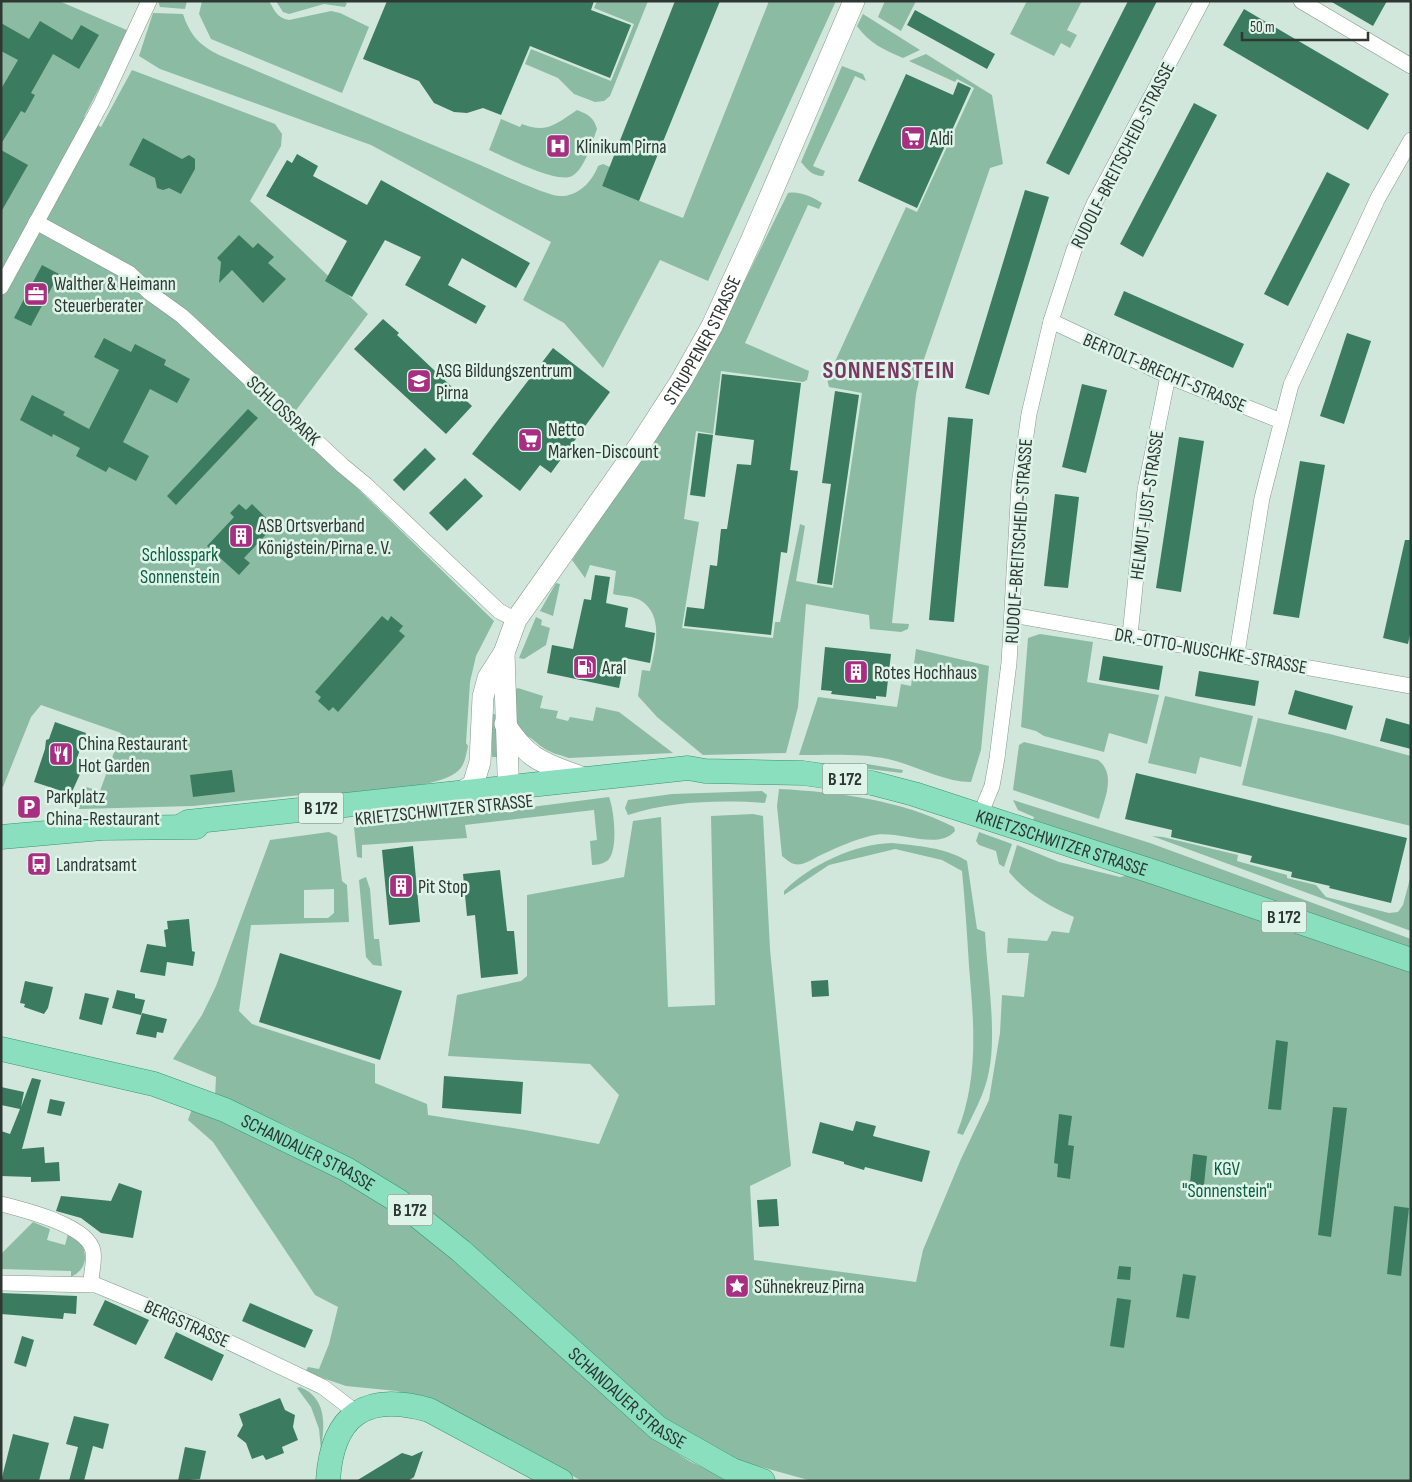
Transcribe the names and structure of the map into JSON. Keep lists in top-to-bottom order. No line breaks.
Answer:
{"streets":{"main road":["STRUPPENER STRASSE","B 172","KRIETZSCHWITZER STRASSE","SCHANDAUER STRASSE"],"street":["RUDOLF-BREITSCHEID-STRASSE","BERTOLT-BRECHT-STRASSE","SCHLOSSPARK","HELMUT-JUST-STRASSE","DR.-OTTO-NUSCHKE-STRASSE","BERGSTRASSE"]},"crossings":[["RUDOLF-BREITSCHEID-STRASSE","BERTOLT-BRECHT-STRASSE"],["RUDOLF-BREITSCHEID-STRASSE","DR.-OTTO-NUSCHKE-STRASSE"],["RUDOLF-BREITSCHEID-STRASSE","KRIETZSCHWITZER STRASSE"],["STRUPPENER STRASSE","SCHLOSSPARK"],["STRUPPENER STRASSE","KRIETZSCHWITZER STRASSE"],["BERTOLT-BRECHT-STRASSE","HELMUT-JUST-STRASSE"],["HELMUT-JUST-STRASSE","DR.-OTTO-NUSCHKE-STRASSE"]],"districts":["SONNENSTEIN"],"parks":["Schlosspark Sonnenstein","KGV \"Sonnenstein\""],"places":{"supermarket":["Aldi","Netto Marken-Discount"],"hospital":["Klinikum Pirna"],"office":["Walther & Heimann Steuerberater"],"school or university":["ASG Bildungszentrum Pirna"],"building":["ASB Ortsverband Königstein/Pirna e. V.","Rotes Hochhaus","Pit Stop"],"fuel station":["Aral"],"restaurant":["China Restaurant Hot Garden"],"parking":["Parkplatz China-Restaurant"],"bus stop":["Landratsamt"],"place":["Sühnekreuz Pirna"]},"scale_bar":"50 m"}
